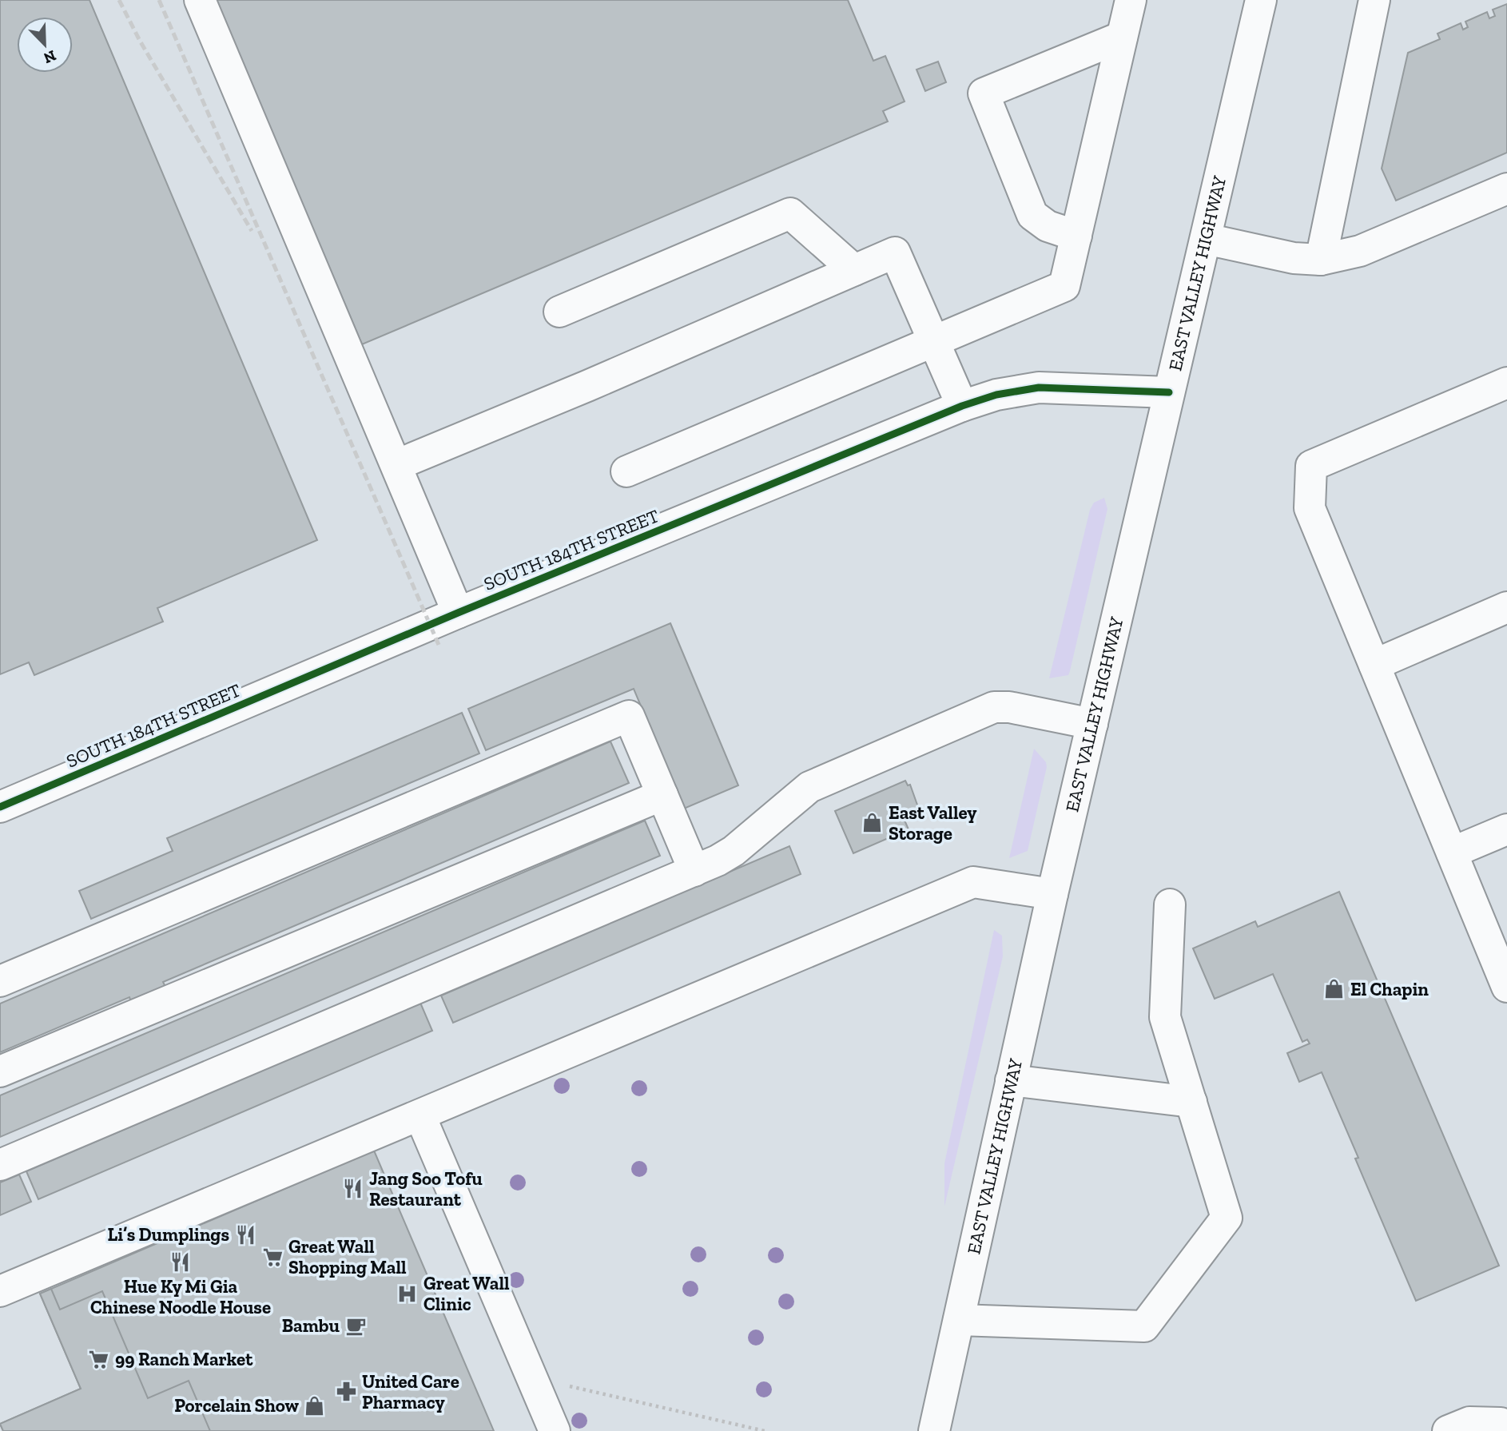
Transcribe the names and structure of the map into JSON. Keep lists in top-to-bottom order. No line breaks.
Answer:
{"streets":{"main road":["EAST VALLEY HIGHWAY","SOUTH 184TH STREET"]},"crossings":[["EAST VALLEY HIGHWAY","SOUTH 184TH STREET"]],"places":{"shop":["East Valley Storage","El Chapin","Porcelain Show"],"restaurant":["Jang Soo Tofu Restaurant","Li’s Dumplings","Hue Ky Mi Gia Chinese Noodle House"],"supermarket":["Great Wall Shopping Mall","99 Ranch Market"],"hospital":["Great Wall Clinic"],"cafe":["Bambu"],"pharmacy":["United Care Pharmacy"]},"north":"bottom right"}
